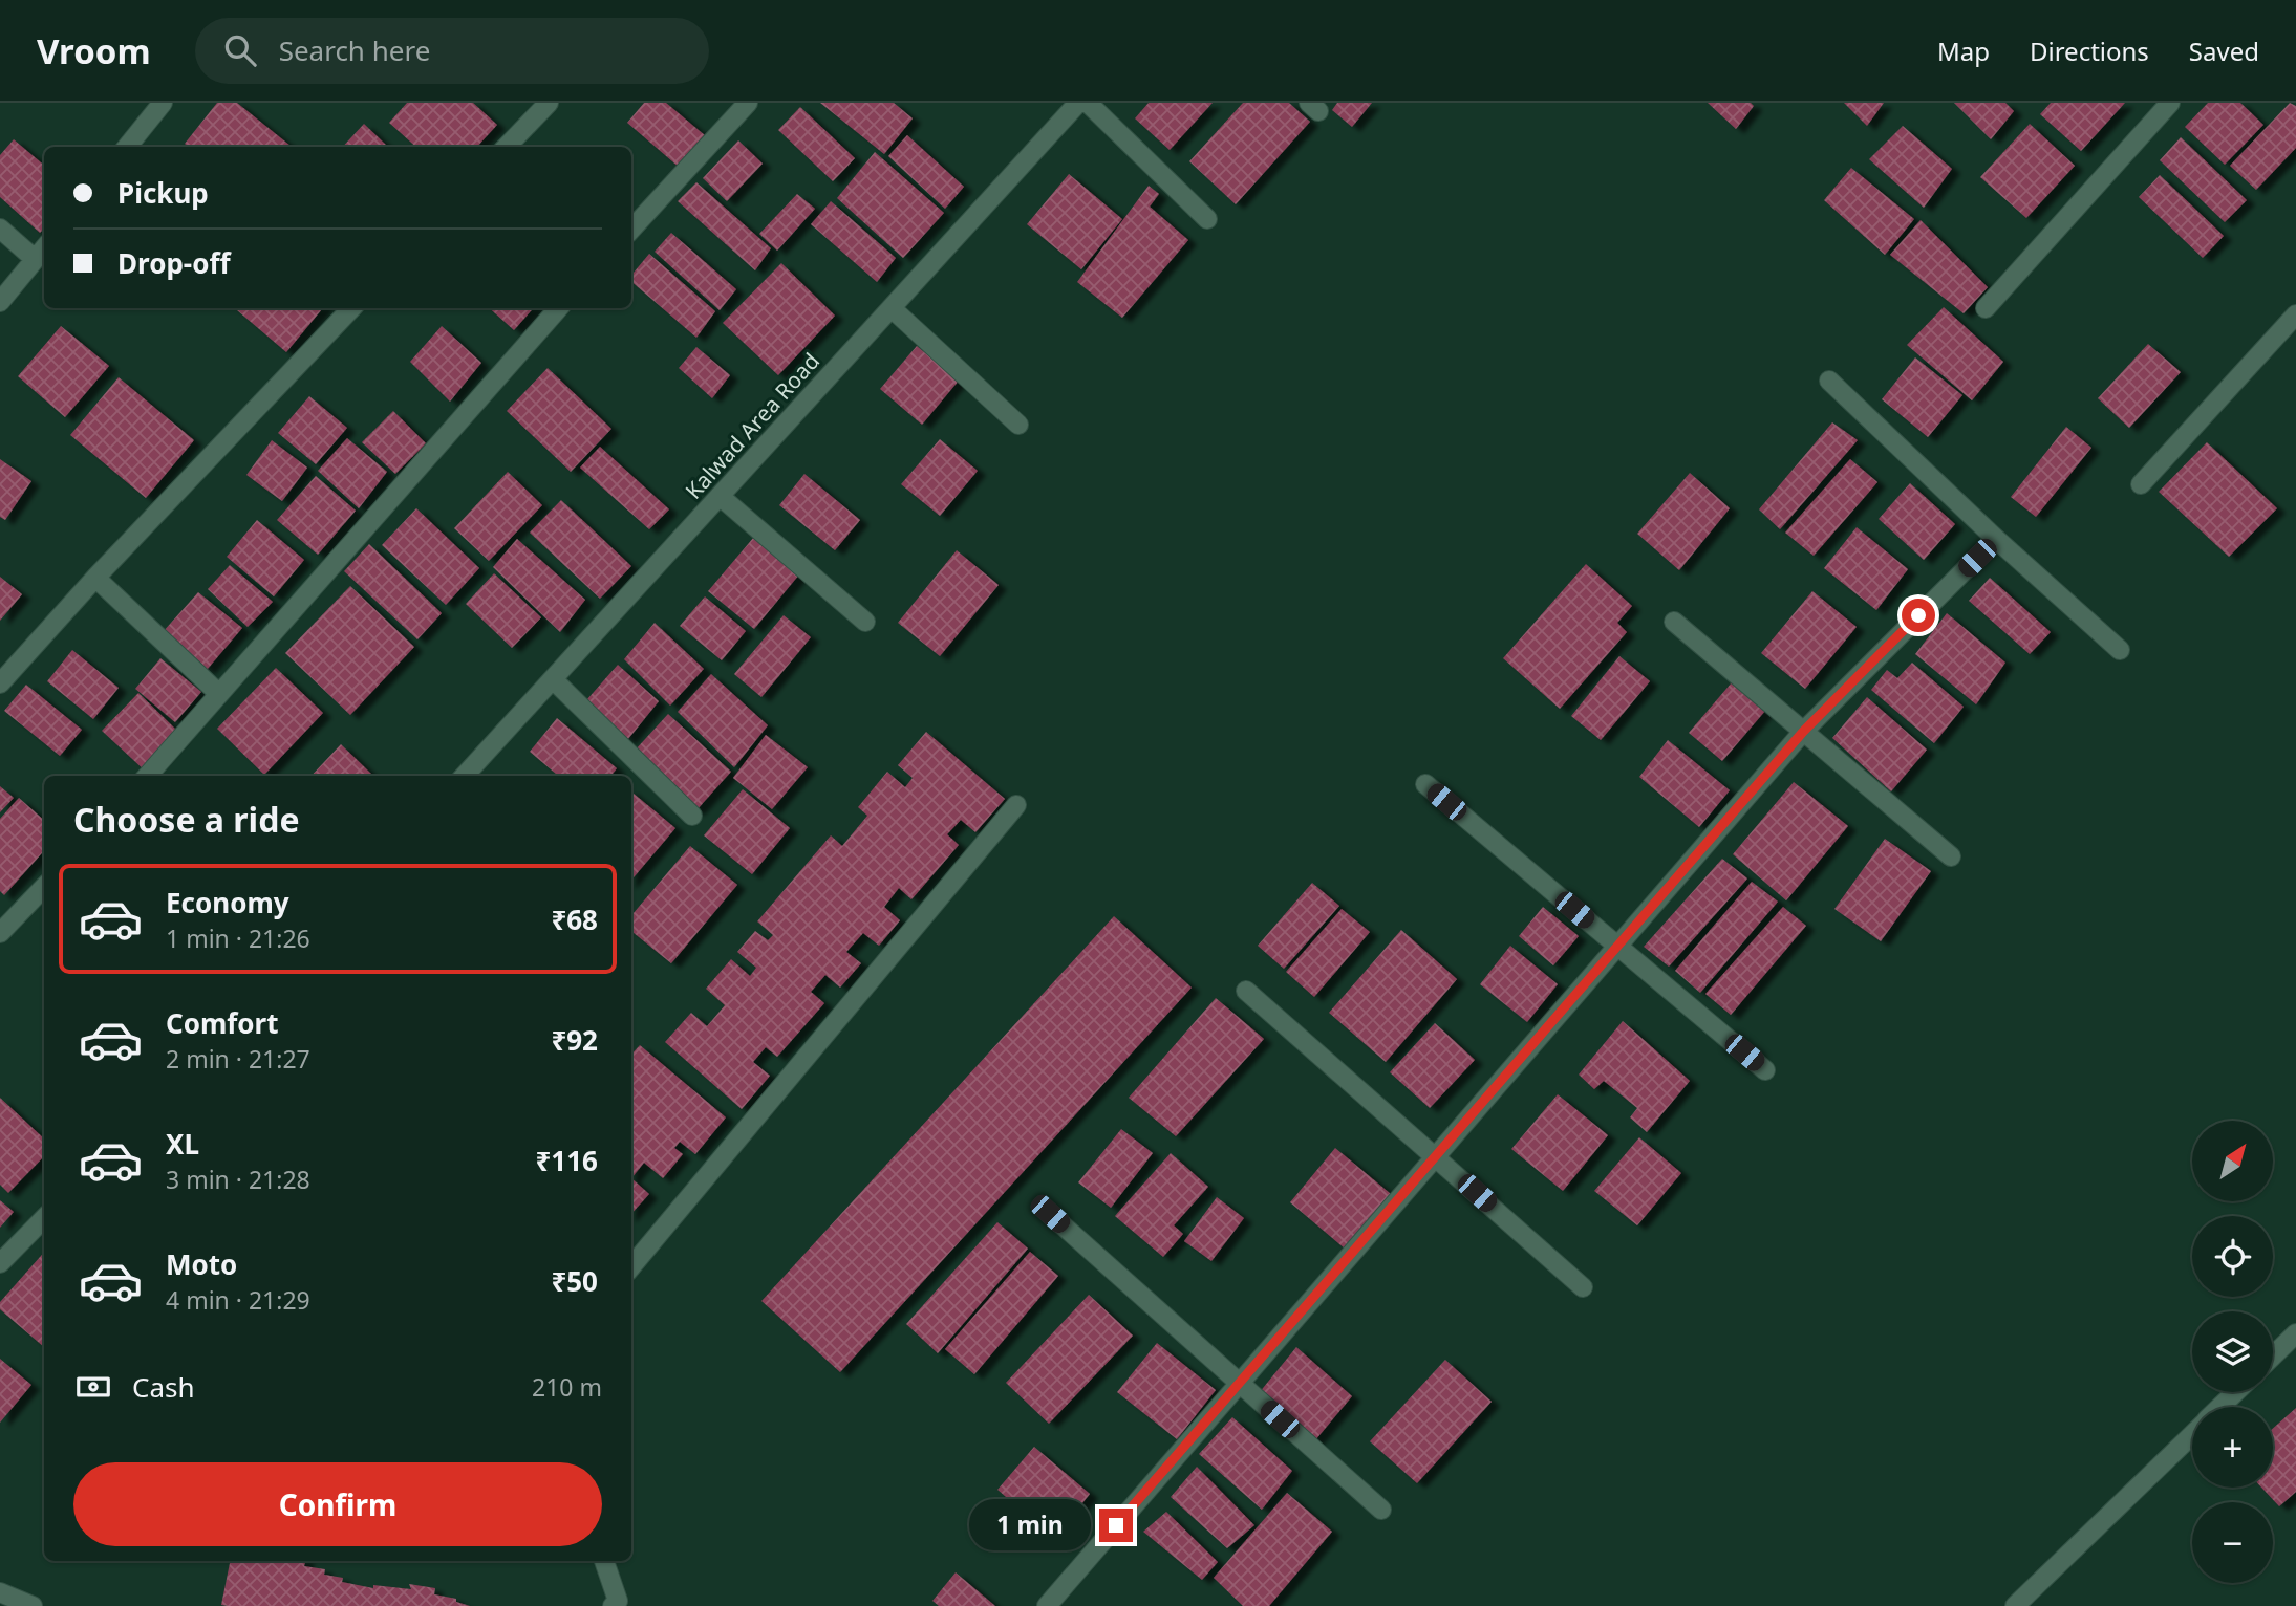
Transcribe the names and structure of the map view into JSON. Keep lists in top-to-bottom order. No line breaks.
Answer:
{"streets":{"street":["Kalwad Area Road"]},"north":"top right","page":{"header":"Vroom","search":"Search here","nav":["Map","Directions","Saved"],"banner":["Pickup","Drop-off"],"heading":"Choose a ride","list":[{"name":"Economy","note":"1 min · 21:26","value":"₹68"},{"name":"Comfort","note":"2 min · 21:27","value":"₹92"},{"name":"XL","note":"3 min · 21:28","value":"₹116"},{"name":"Moto","note":"4 min · 21:29","value":"₹50"}],"map_buttons":["+","−"],"pay":["Cash","210 m"],"buttons":"Confirm","bubble":"1 min"}}
